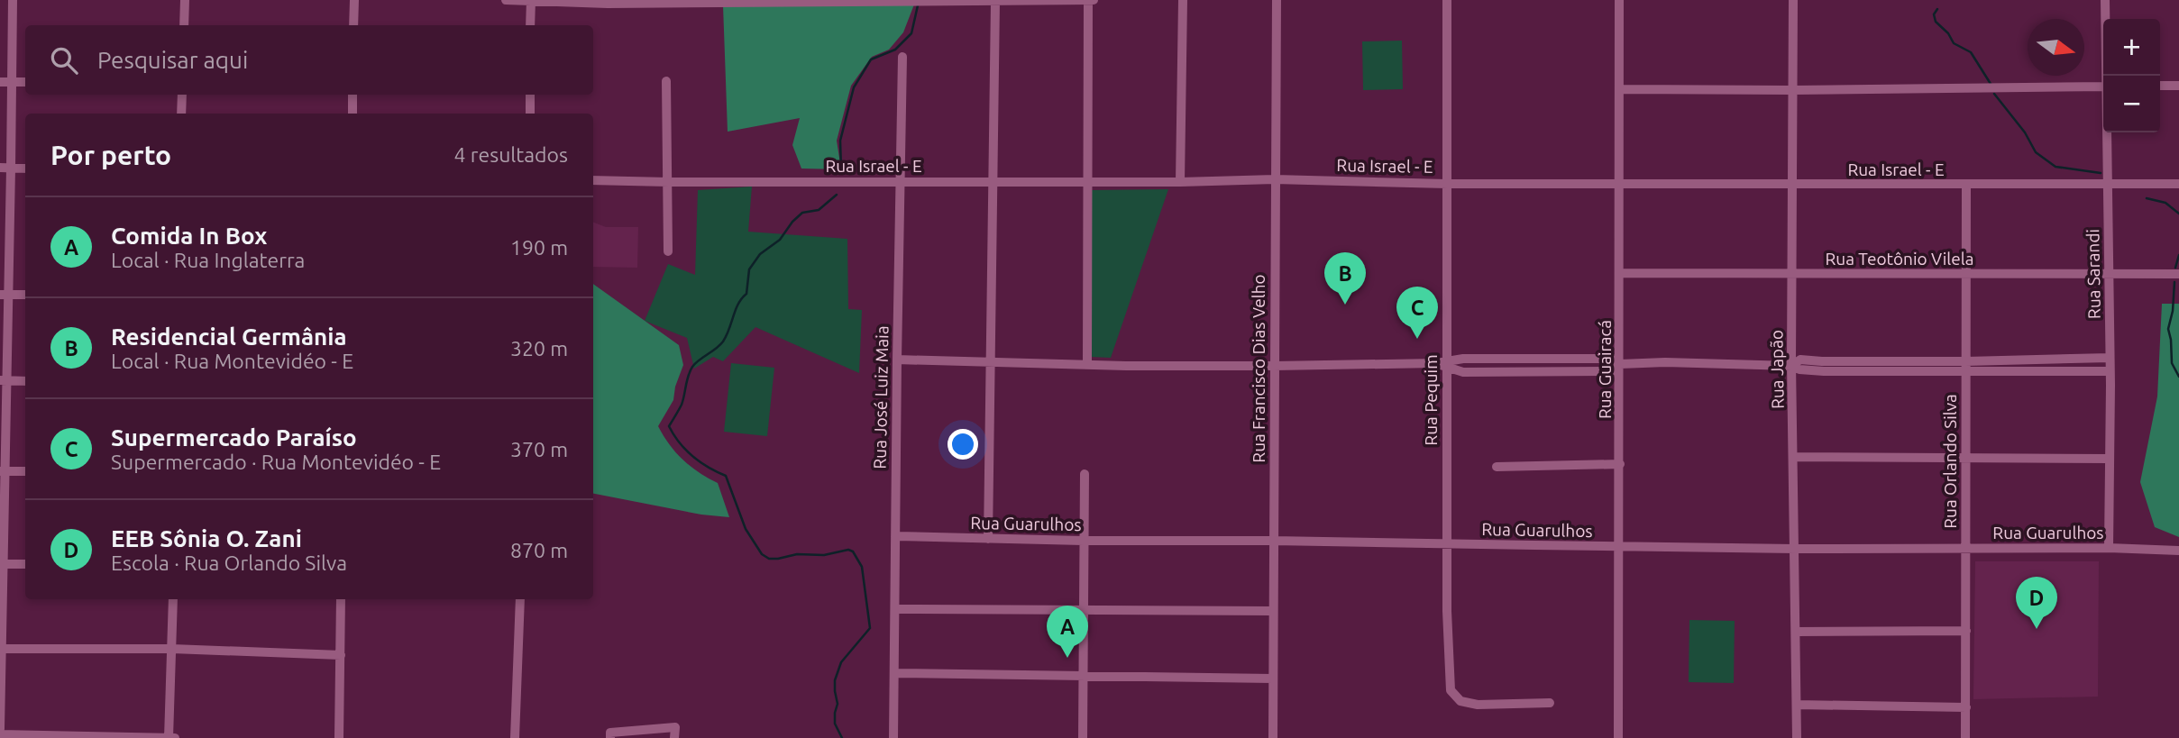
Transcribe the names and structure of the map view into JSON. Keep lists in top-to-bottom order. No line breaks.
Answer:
{"streets":{"street":["Rua Israel - E","Rua Teotônio Vilela","Rua Sarandi","Rua Francisco Dias Velho","Rua Guairacá","Rua Japão","Rua José Luiz Maia","Rua Pequim","Rua Orlando Silva","Rua Guarulhos"]},"crossings":[["Rua Israel - E","Rua Sarandi"],["Rua Israel - E","Rua Francisco Dias Velho"],["Rua Israel - E","Rua Guairacá"],["Rua Israel - E","Rua Japão"],["Rua Israel - E","Rua José Luiz Maia"],["Rua Israel - E","Rua Pequim"],["Rua Israel - E","Rua Orlando Silva"],["Rua Teotônio Vilela","Rua Sarandi"],["Rua Teotônio Vilela","Rua Guairacá"],["Rua Teotônio Vilela","Rua Japão"],["Rua Teotônio Vilela","Rua Orlando Silva"],["Rua Sarandi","Rua Guarulhos"],["Rua Francisco Dias Velho","Rua Guarulhos"],["Rua Guairacá","Rua Guarulhos"],["Rua Japão","Rua Guarulhos"],["Rua José Luiz Maia","Rua Guarulhos"],["Rua Pequim","Rua Guarulhos"],["Rua Orlando Silva","Rua Guarulhos"]],"north":"right","page":{"map_buttons":["+","−"],"search":"Pesquisar aqui","heading":["Por perto","4 resultados"],"list":[{"mark":"A","name":"Comida In Box","note":"Local · Rua Inglaterra","value":"190 m"},{"mark":"B","name":"Residencial Germânia","note":"Local · Rua Montevidéo - E","value":"320 m"},{"mark":"C","name":"Supermercado Paraíso","note":"Supermercado · Rua Montevidéo - E","value":"370 m"},{"mark":"D","name":"EEB Sônia O. Zani","note":"Escola · Rua Orlando Silva","value":"870 m"}],"pins":["B","C","D","A"]}}
